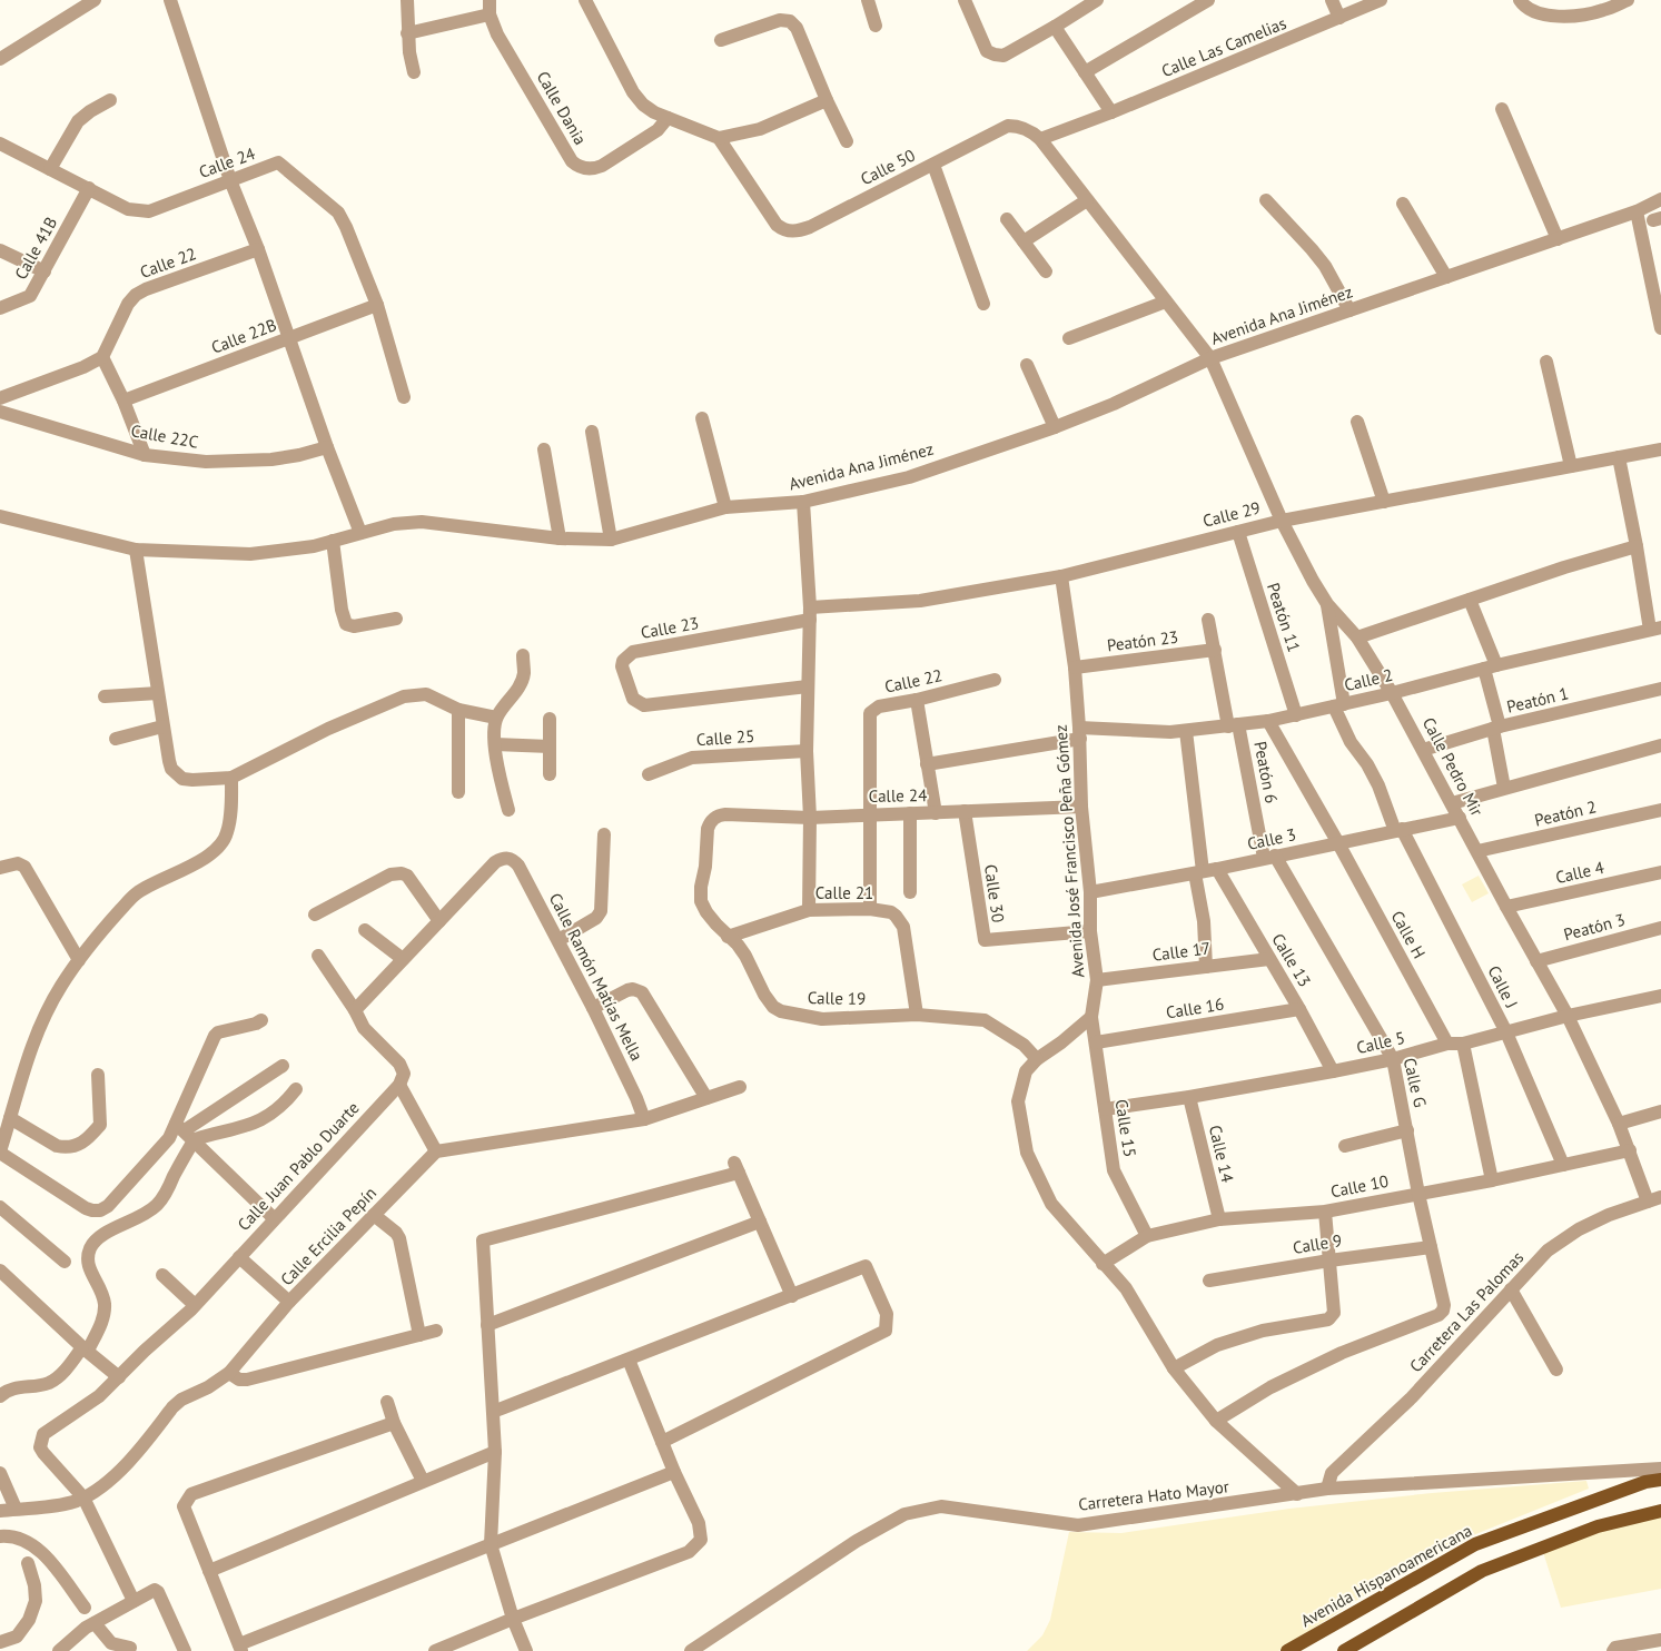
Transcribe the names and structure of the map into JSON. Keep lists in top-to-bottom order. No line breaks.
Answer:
{"streets":{"main road":["Avenida Hispanoamericana"],"street":["Calle Las Camelias","Calle Dania","Calle 24","Calle 50","Calle 41B","Calle 22","Avenida Ana Jiménez","Calle 22B","Calle 22C","Calle 29","Peatón 11","Calle 23","Peatón 23","Calle 2","Peatón 1","Calle 25","Calle Pedro Mir","Peatón 6","Peatón 2","Calle 3","Avenida José Francisco Peña Gómez","Calle 4","Calle 21","Calle 30","Peatón 3","Calle H","Calle 17","Calle 13","Calle Ramón Matías Mella","Calle J","Calle 19","Calle 16","Calle 5","Calle G","Calle 15","Calle 14","Calle Juan Pablo Duarte","Calle 10","Calle Ercilia Pepín","Calle 9","Carretera Las Palomas","Carretera Hato Mayor"]},"crossings":[["Calle Las Camelias","Calle 50"],["Calle 24","Calle 41B"],["Calle 24","Calle 22"],["Calle 24","Calle 22B"],["Calle 24","Avenida José Francisco Peña Gómez"],["Calle 24","Calle 30"],["Calle 24","Calle 19"],["Calle 50","Avenida Ana Jiménez"],["Calle 50","Calle Pedro Mir"],["Calle 22","Calle 21"],["Avenida Ana Jiménez","Calle Pedro Mir"],["Calle 29","Peatón 11"],["Calle 29","Calle 23"],["Calle 29","Calle Pedro Mir"],["Calle 29","Avenida José Francisco Peña Gómez"],["Peatón 11","Calle 2"],["Peatón 23","Peatón 6"],["Peatón 23","Avenida José Francisco Peña Gómez"],["Calle 2","Calle Pedro Mir"],["Calle 2","Peatón 6"],["Calle 2","Avenida José Francisco Peña Gómez"],["Calle 2","Calle H"],["Calle 2","Calle J"],["Peatón 1","Calle Pedro Mir"],["Calle Pedro Mir","Peatón 2"],["Calle Pedro Mir","Calle 3"],["Calle Pedro Mir","Calle 4"],["Calle Pedro Mir","Peatón 3"],["Calle Pedro Mir","Calle J"],["Calle Pedro Mir","Calle 5"],["Calle Pedro Mir","Calle 10"],["Calle Pedro Mir","Carretera Las Palomas"],["Peatón 6","Calle 3"],["Peatón 6","Calle G"],["Calle 3","Avenida José Francisco Peña Gómez"],["Calle 3","Calle H"],["Calle 3","Calle 13"],["Calle 3","Calle J"],["Calle 3","Calle G"],["Avenida José Francisco Peña Gómez","Calle 30"],["Avenida José Francisco Peña Gómez","Calle 17"],["Avenida José Francisco Peña Gómez","Calle 15"],["Calle 21","Calle 19"],["Calle H","Calle 5"],["Calle 17","Calle 13"],["Calle 13","Calle 16"],["Calle 13","Calle 5"],["Calle J","Calle 5"],["Calle J","Calle 10"],["Calle 16","Calle 15"],["Calle 5","Calle G"],["Calle 5","Calle 15"],["Calle 5","Calle 14"],["Calle G","Calle 10"],["Calle G","Calle 9"],["Calle 15","Calle 10"],["Calle 14","Calle 10"],["Calle Juan Pablo Duarte","Calle Ercilia Pepín"],["Carretera Las Palomas","Carretera Hato Mayor"]]}
